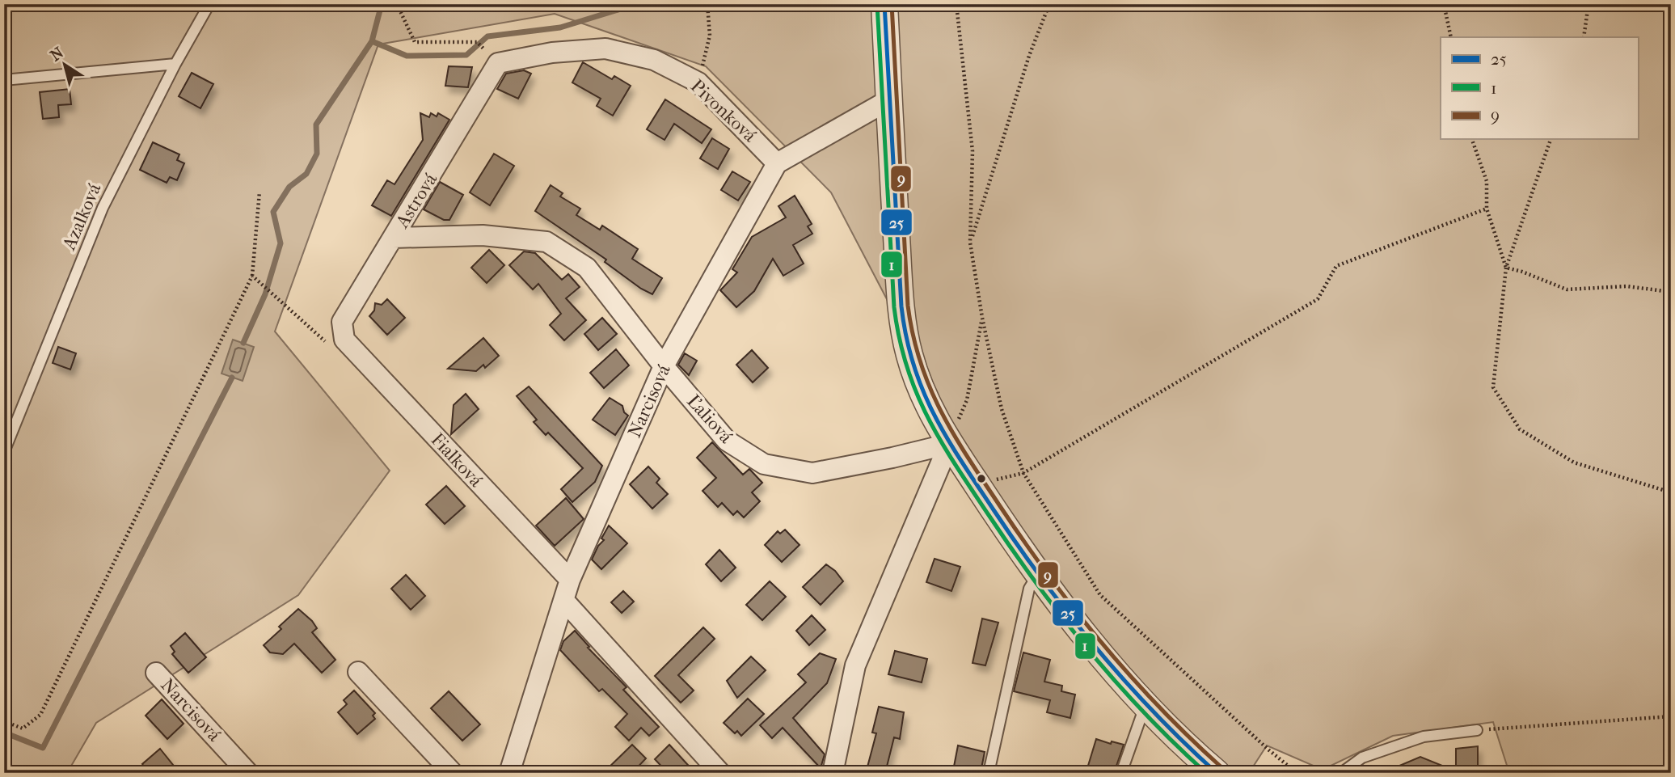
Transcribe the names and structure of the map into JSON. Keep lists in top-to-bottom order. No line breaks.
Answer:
{"streets":{"street":["Pivonková","Astrová","Narcisová","Ľaliová","Fialková"],"lane":["Azalková"]},"crossings":[["Pivonková","Astrová"],["Pivonková","Narcisová"],["Astrová","Ľaliová"],["Astrová","Fialková"],["Narcisová","Ľaliová"],["Narcisová","Fialková"]],"lines":["transit line 25","transit line 1","transit line 9"],"legend":["25","1","9"],"north":"top left"}
